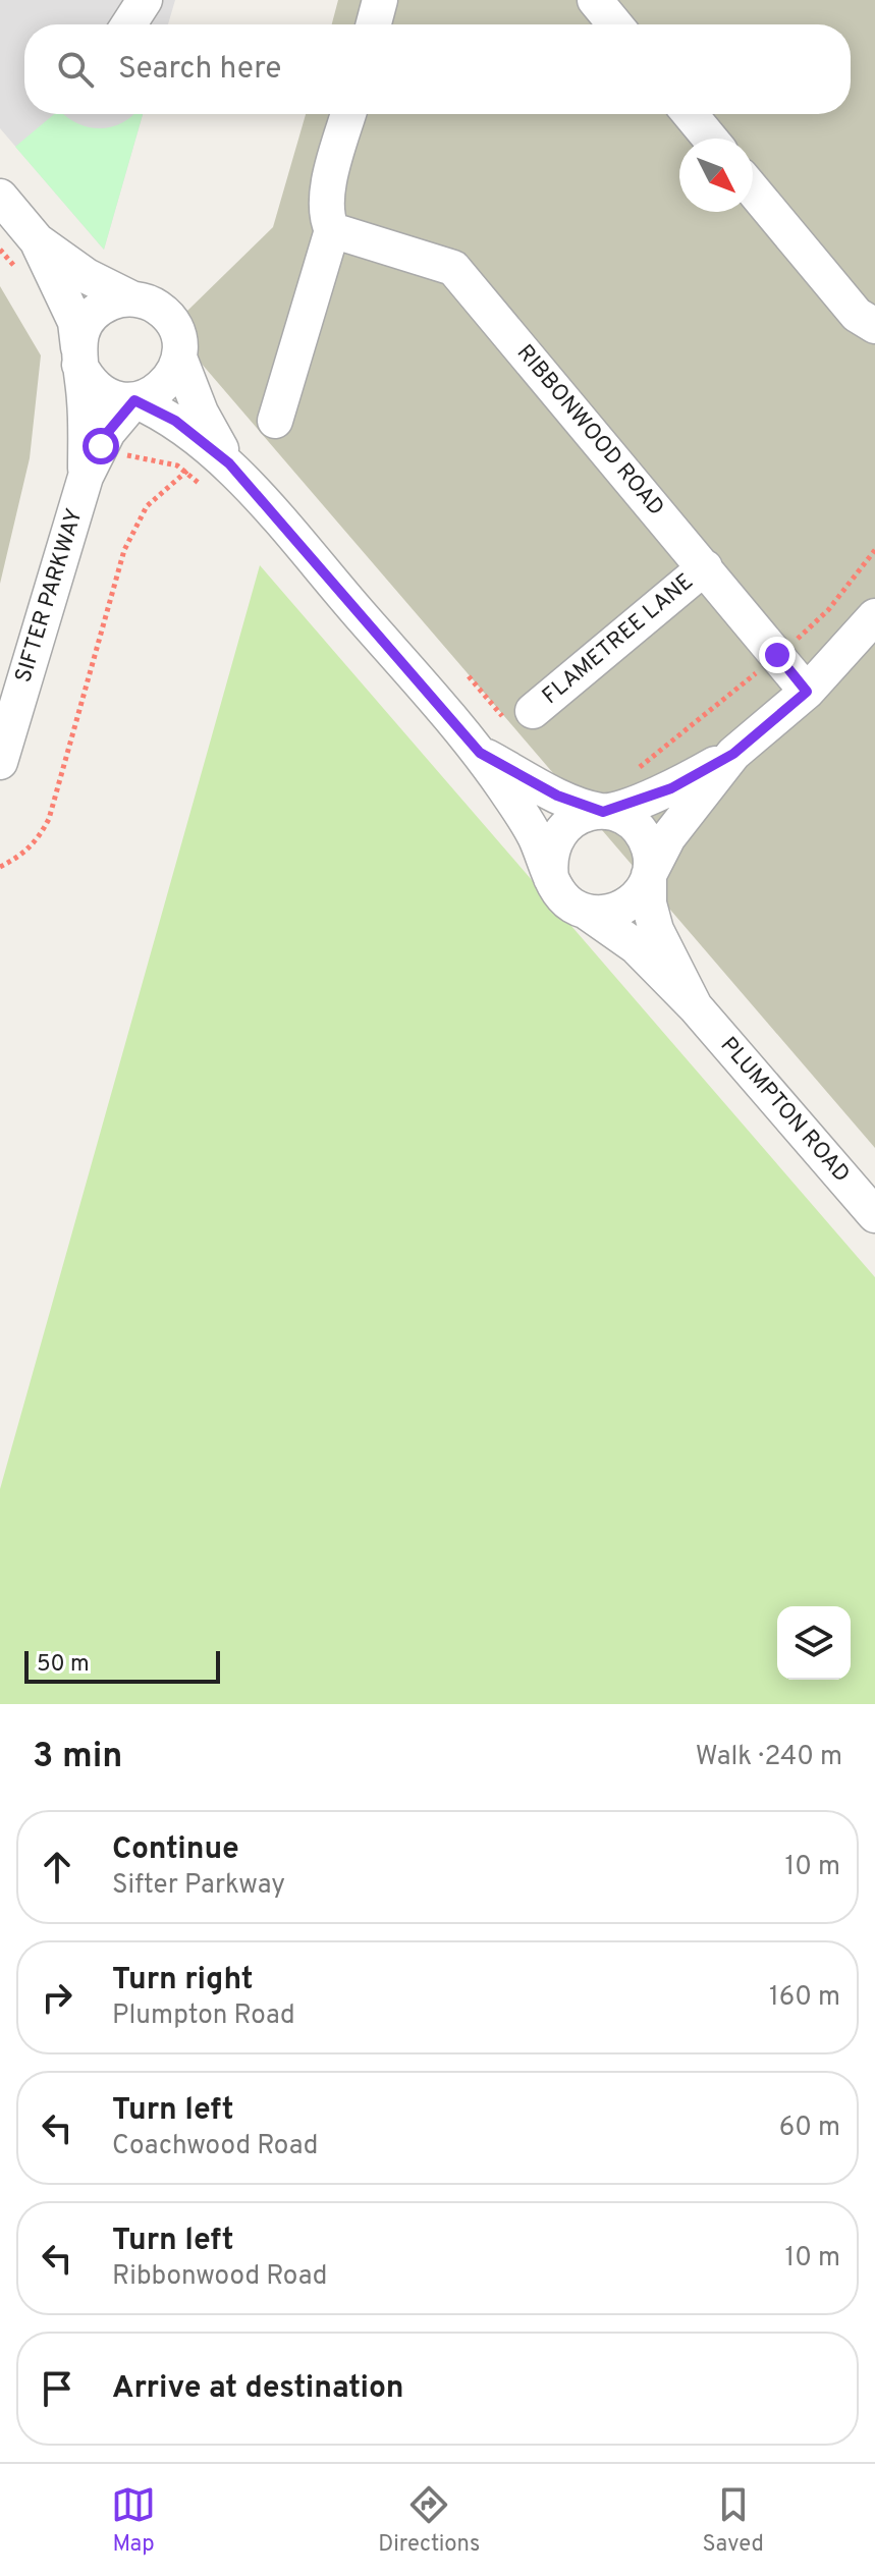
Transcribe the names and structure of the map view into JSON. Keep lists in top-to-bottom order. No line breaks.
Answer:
{"streets":{"street":["RIBBONWOOD ROAD","SIFTER PARKWAY","FLAMETREE LANE","PLUMPTON ROAD"]},"crossings":[["RIBBONWOOD ROAD","FLAMETREE LANE"],["SIFTER PARKWAY","PLUMPTON ROAD"]],"scale_bar":"50 m","north":"bottom right","page":{"search":"Search here","scale":"50 m","heading":["3 min","Walk · 240 m"],"list":[["Continue","Sifter Parkway","10 m"],["Turn right","Plumpton Road","160 m"],["Turn left","Coachwood Road","60 m"],["Turn left","Ribbonwood Road","10 m"],"Arrive at destination"],"nav":["Map","Directions","Saved"]}}
